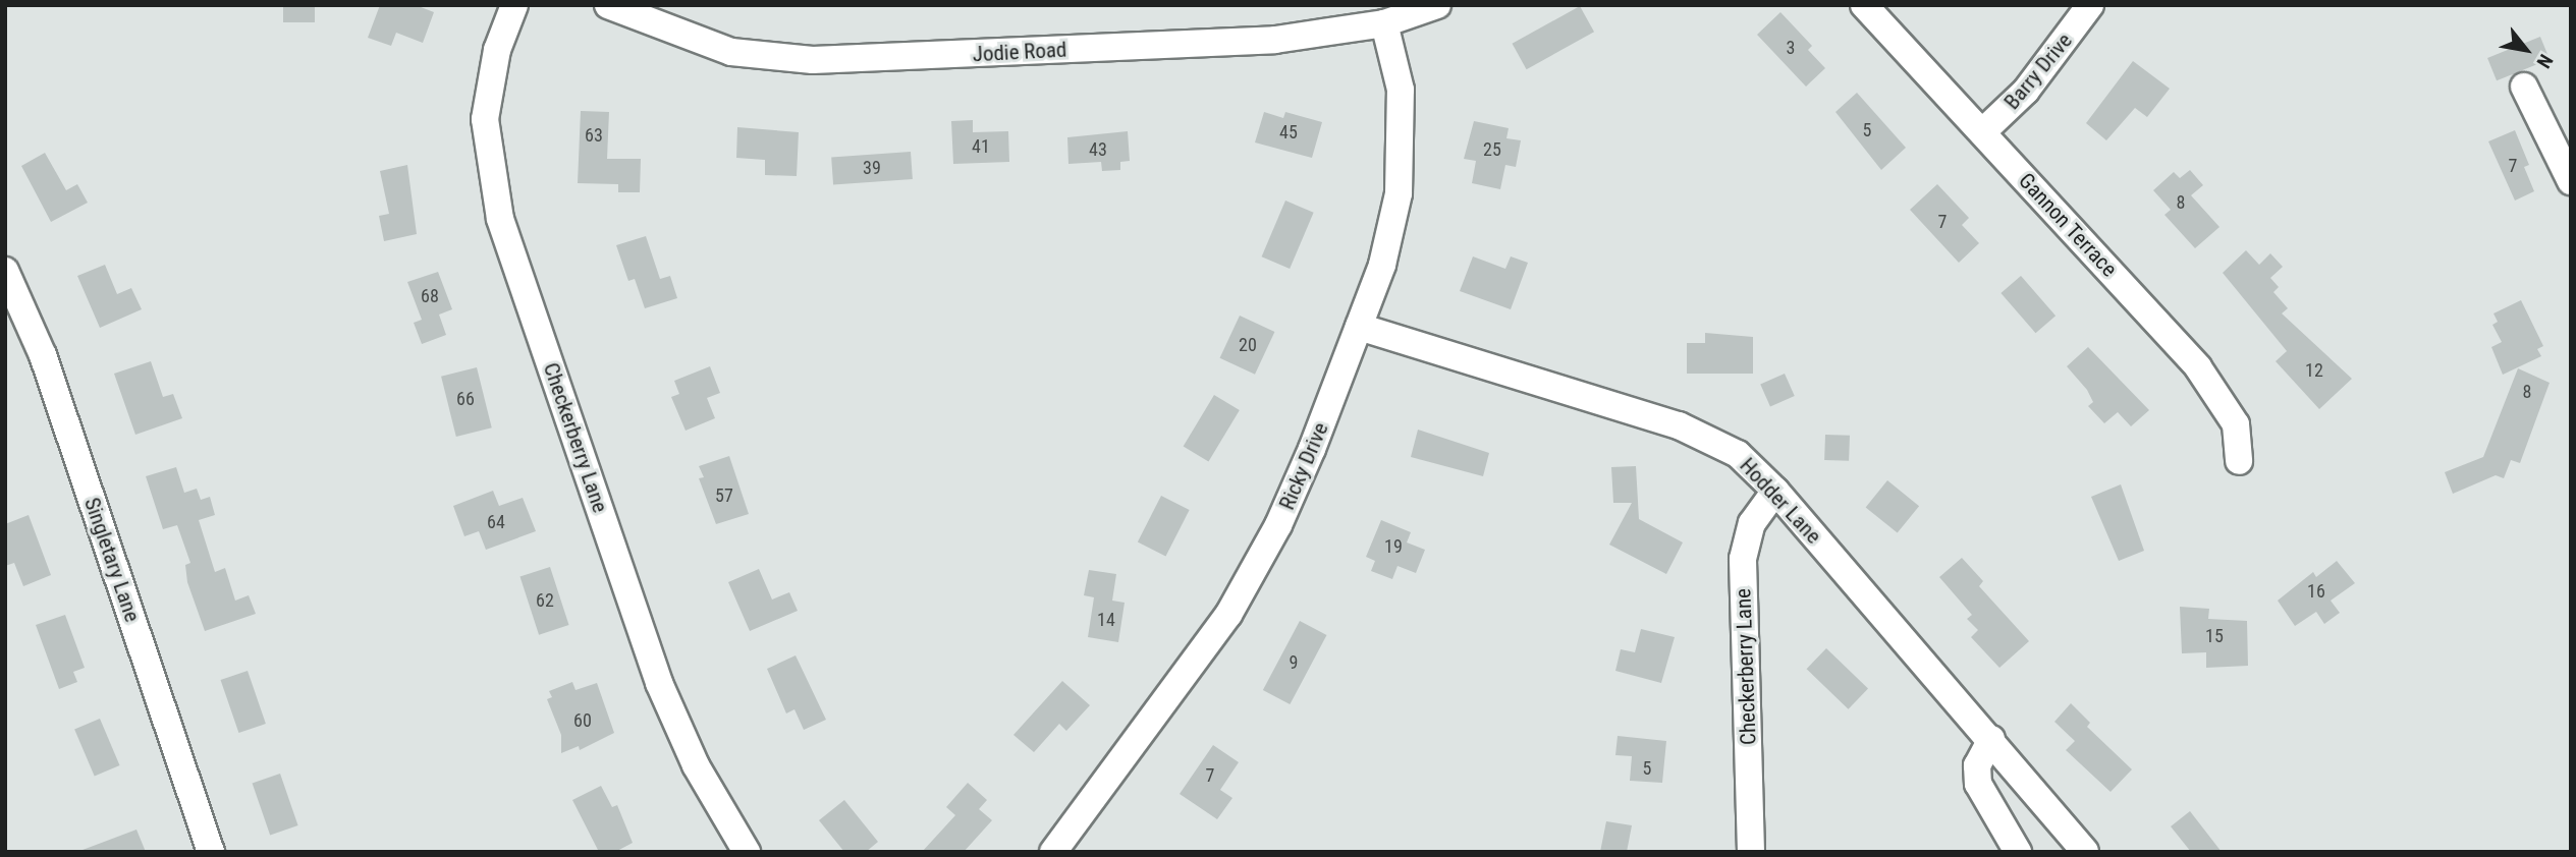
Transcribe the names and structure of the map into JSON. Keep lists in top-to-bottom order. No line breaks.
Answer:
{"streets":{"street":["Jodie Road","Barry Drive","Gannon Terrace","Checkerberry Lane","Ricky Drive","Hodder Lane","Singletary Lane"]},"crossings":[["Jodie Road","Ricky Drive"],["Barry Drive","Gannon Terrace"],["Checkerberry Lane","Hodder Lane"],["Ricky Drive","Hodder Lane"]],"house_numbers":["3","5","45","63","41","43","25","7","39","8","7","68","20","12","8","66","57","64","19","16","62","14","15","9","60","5","7"],"north":"bottom right"}
